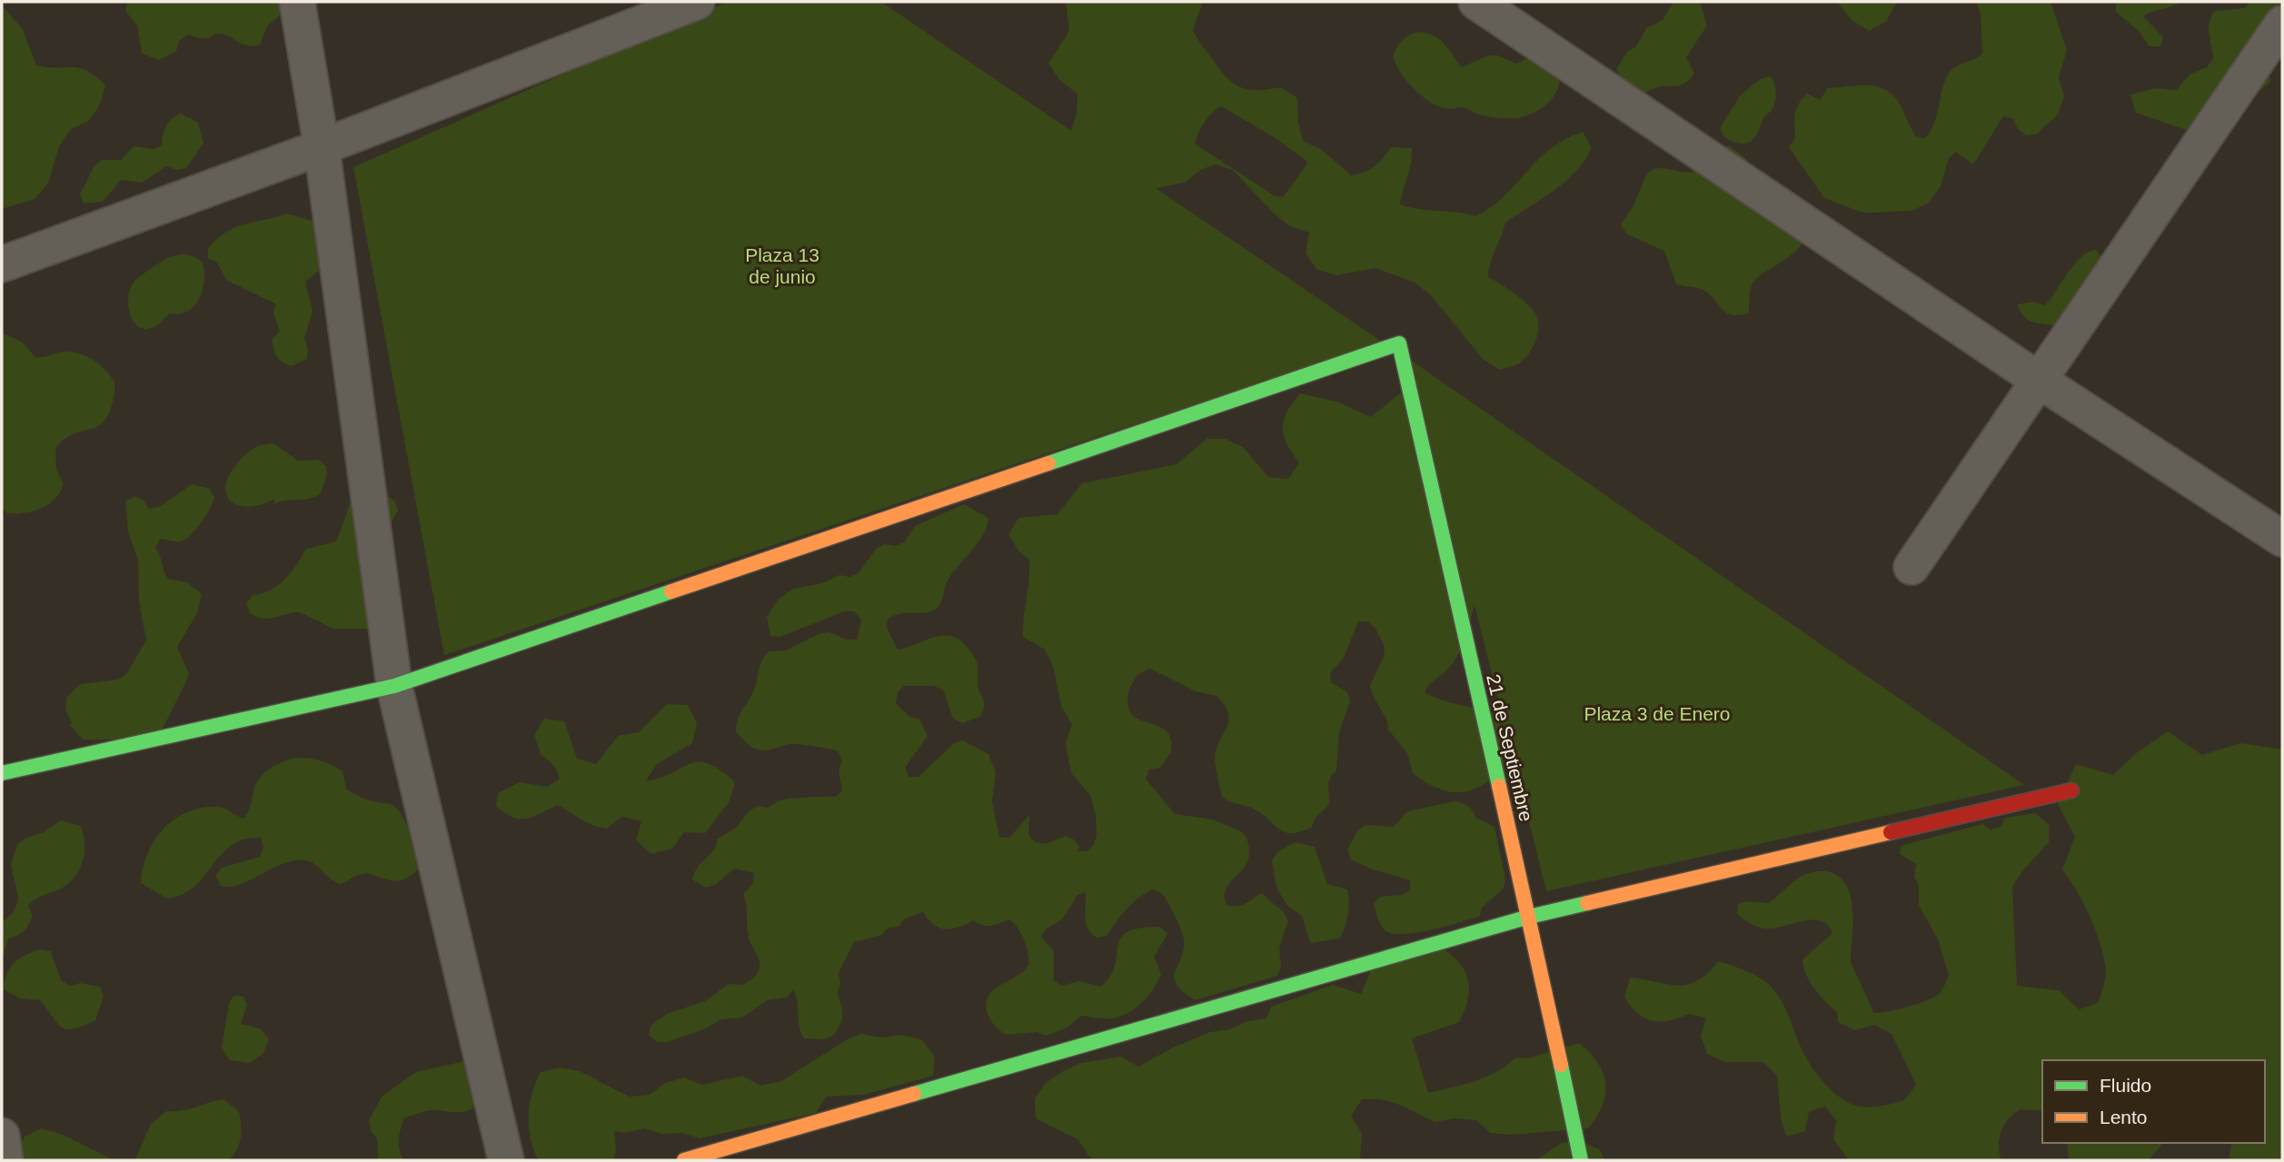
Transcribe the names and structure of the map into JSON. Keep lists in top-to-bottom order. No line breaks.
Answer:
{"streets":{"street":["21 de Septiembre"]},"parks":["Plaza 13 de junio","Plaza 3 de Enero"],"legend":["Fluido","Lento"]}
